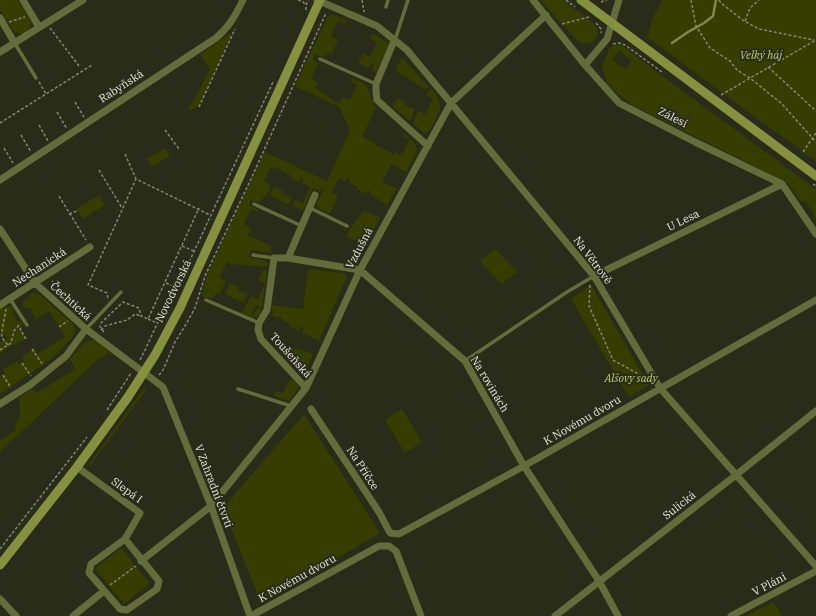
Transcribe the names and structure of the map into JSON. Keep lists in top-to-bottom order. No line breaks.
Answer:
{"streets":{"main road":["Novodvorská"],"street":["Rabyňská","Zálesí","U Lesa","Vzdušná","Na Větrově","Nechanická","Čechtická","Toušeňská","Na rovinách","K Novému dvoru","Na Příčce","V Zahradní čtvrti","Slepá I","Sulická","V Pláni"]},"crossings":[["Zálesí","U Lesa"],["Zálesí","Vzdušná"],["U Lesa","Na Větrově"],["Vzdušná","Na Větrově"],["Vzdušná","Toušeňská"],["Vzdušná","Na rovinách"],["Vzdušná","V Zahradní čtvrti"],["Na Větrově","Novodvorská"],["Na Větrově","K Novému dvoru"],["Na Větrově","Sulická"],["Nechanická","Čechtická"],["Novodvorská","Čechtická"],["Novodvorská","V Zahradní čtvrti"],["Novodvorská","Slepá I"],["Čechtická","V Zahradní čtvrti"],["Na rovinách","K Novému dvoru"],["Na rovinách","Sulická"],["K Novému dvoru","Na Příčce"],["K Novému dvoru","V Zahradní čtvrti"]],"parks":["Velký háj","Alšovy sady"]}
